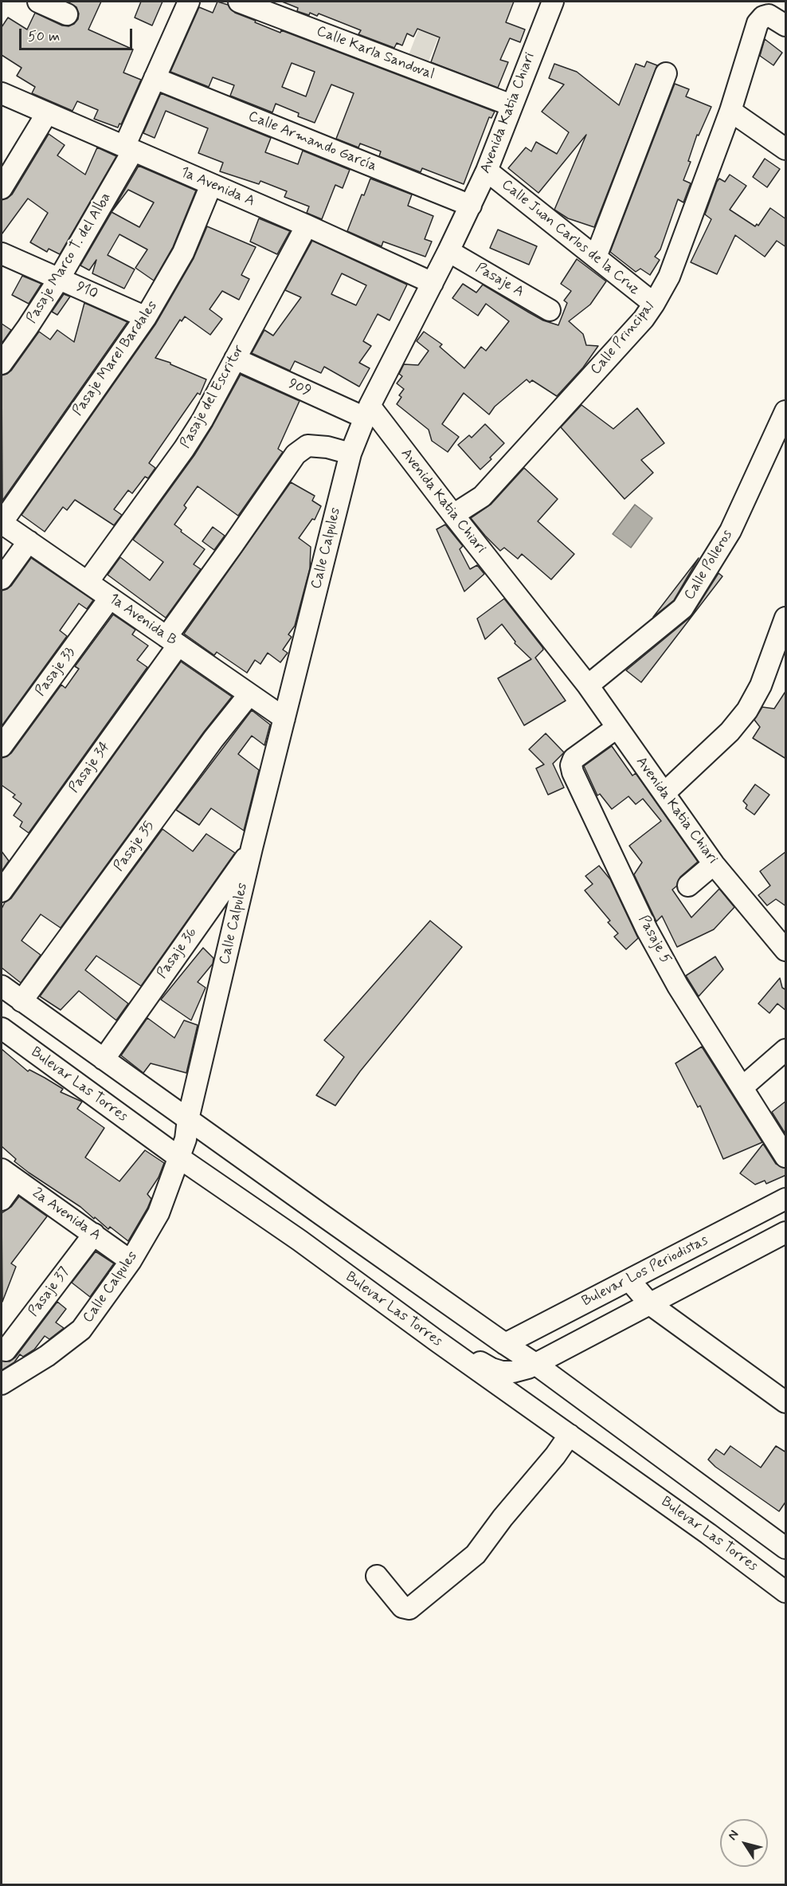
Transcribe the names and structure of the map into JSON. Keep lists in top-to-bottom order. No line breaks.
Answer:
{"streets":{"street":["Calle Karla Sandoval","Avenida Katia Chiari","Calle Armando García","1a Avenida A","Calle Juan Carlos de la Cruz","Pasaje Marco T. del Alba","Pasaje A","910","Calle Principal","Pasaje Marel Bardales","909","Pasaje del Escritor","Calle Calpules","Calle Polleros","1a Avenida B","Pasaje 33","Pasaje 34","Pasaje 35","Pasaje 5","Pasaje 36","Bulevar Las Torres","2a Avenida A","Bulevar Los Periodistas","Pasaje 37"]},"crossings":[["Calle Karla Sandoval","Avenida Katia Chiari"],["Avenida Katia Chiari","Calle Armando García"],["Avenida Katia Chiari","1a Avenida A"],["Avenida Katia Chiari","Calle Juan Carlos de la Cruz"],["Avenida Katia Chiari","Pasaje A"],["Avenida Katia Chiari","Calle Principal"],["Avenida Katia Chiari","909"],["Avenida Katia Chiari","Calle Calpules"],["Avenida Katia Chiari","Calle Polleros"],["Avenida Katia Chiari","Pasaje 5"],["Calle Armando García","Pasaje Marco T. del Alba"],["1a Avenida A","Pasaje Marco T. del Alba"],["1a Avenida A","Pasaje Marel Bardales"],["1a Avenida A","Pasaje del Escritor"],["Calle Juan Carlos de la Cruz","Calle Principal"],["Pasaje Marco T. del Alba","910"],["910","Pasaje Marel Bardales"],["Pasaje Marel Bardales","1a Avenida B"],["909","Pasaje del Escritor"],["909","Calle Calpules"],["Pasaje del Escritor","1a Avenida B"],["Calle Calpules","1a Avenida B"],["Calle Calpules","Pasaje 34"],["Calle Calpules","Pasaje 36"],["Calle Calpules","Bulevar Las Torres"],["Calle Calpules","2a Avenida A"],["1a Avenida B","Pasaje 33"],["1a Avenida B","Pasaje 34"],["1a Avenida B","Pasaje 35"],["Bulevar Las Torres","Bulevar Los Periodistas"],["2a Avenida A","Pasaje 37"]],"scale_bar":"50 m","north":"top left"}
